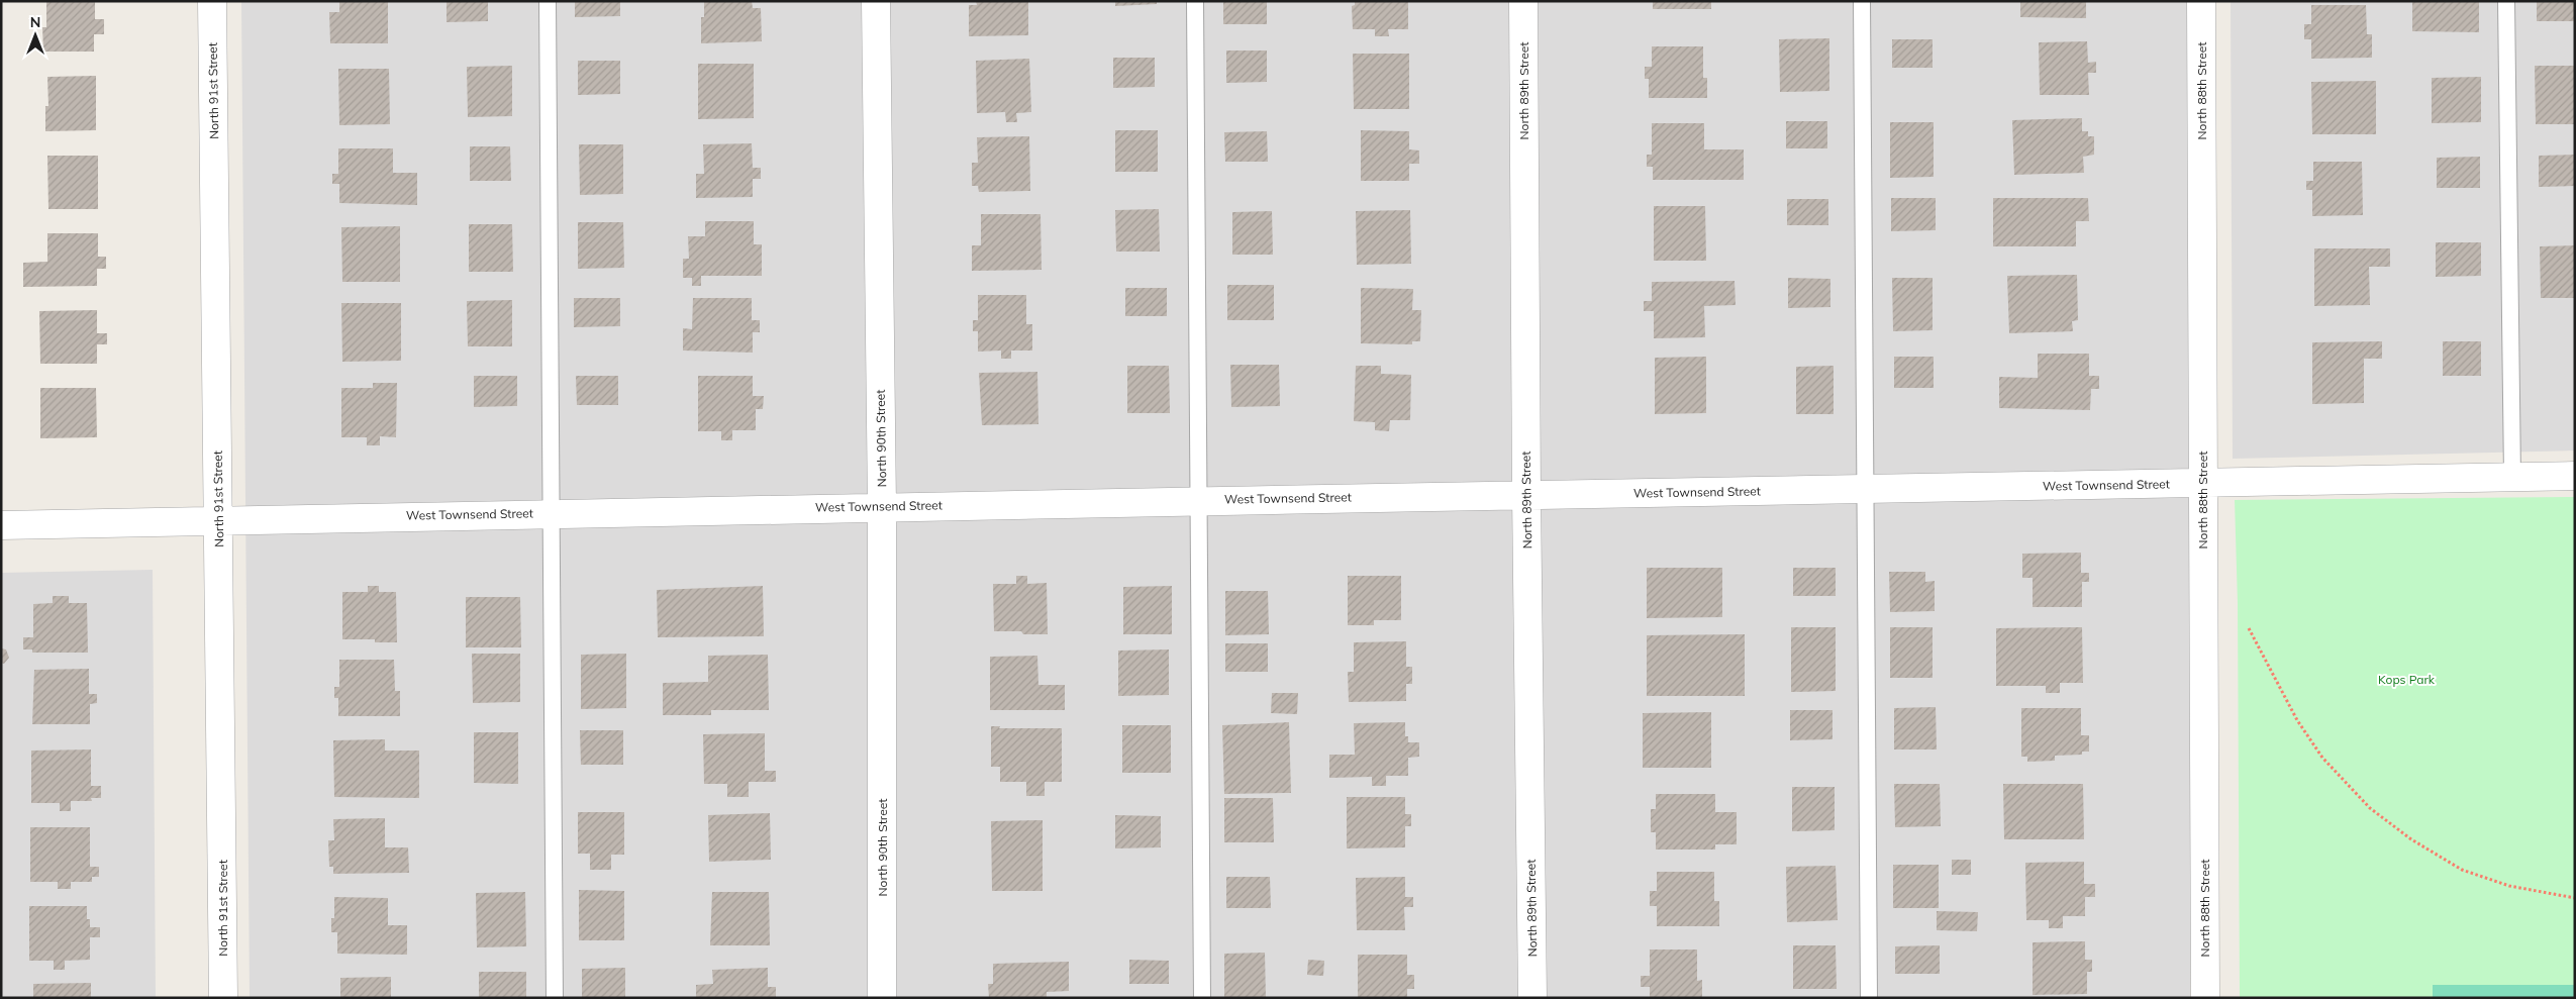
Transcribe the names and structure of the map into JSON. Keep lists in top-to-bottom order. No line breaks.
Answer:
{"streets":{"street":["North 91st Street","North 89th Street","North 88th Street","North 90th Street","West Townsend Street"]},"crossings":[["North 91st Street","West Townsend Street"],["North 89th Street","West Townsend Street"],["North 88th Street","West Townsend Street"],["North 90th Street","West Townsend Street"]],"parks":["Kops Park"],"north":"top"}
